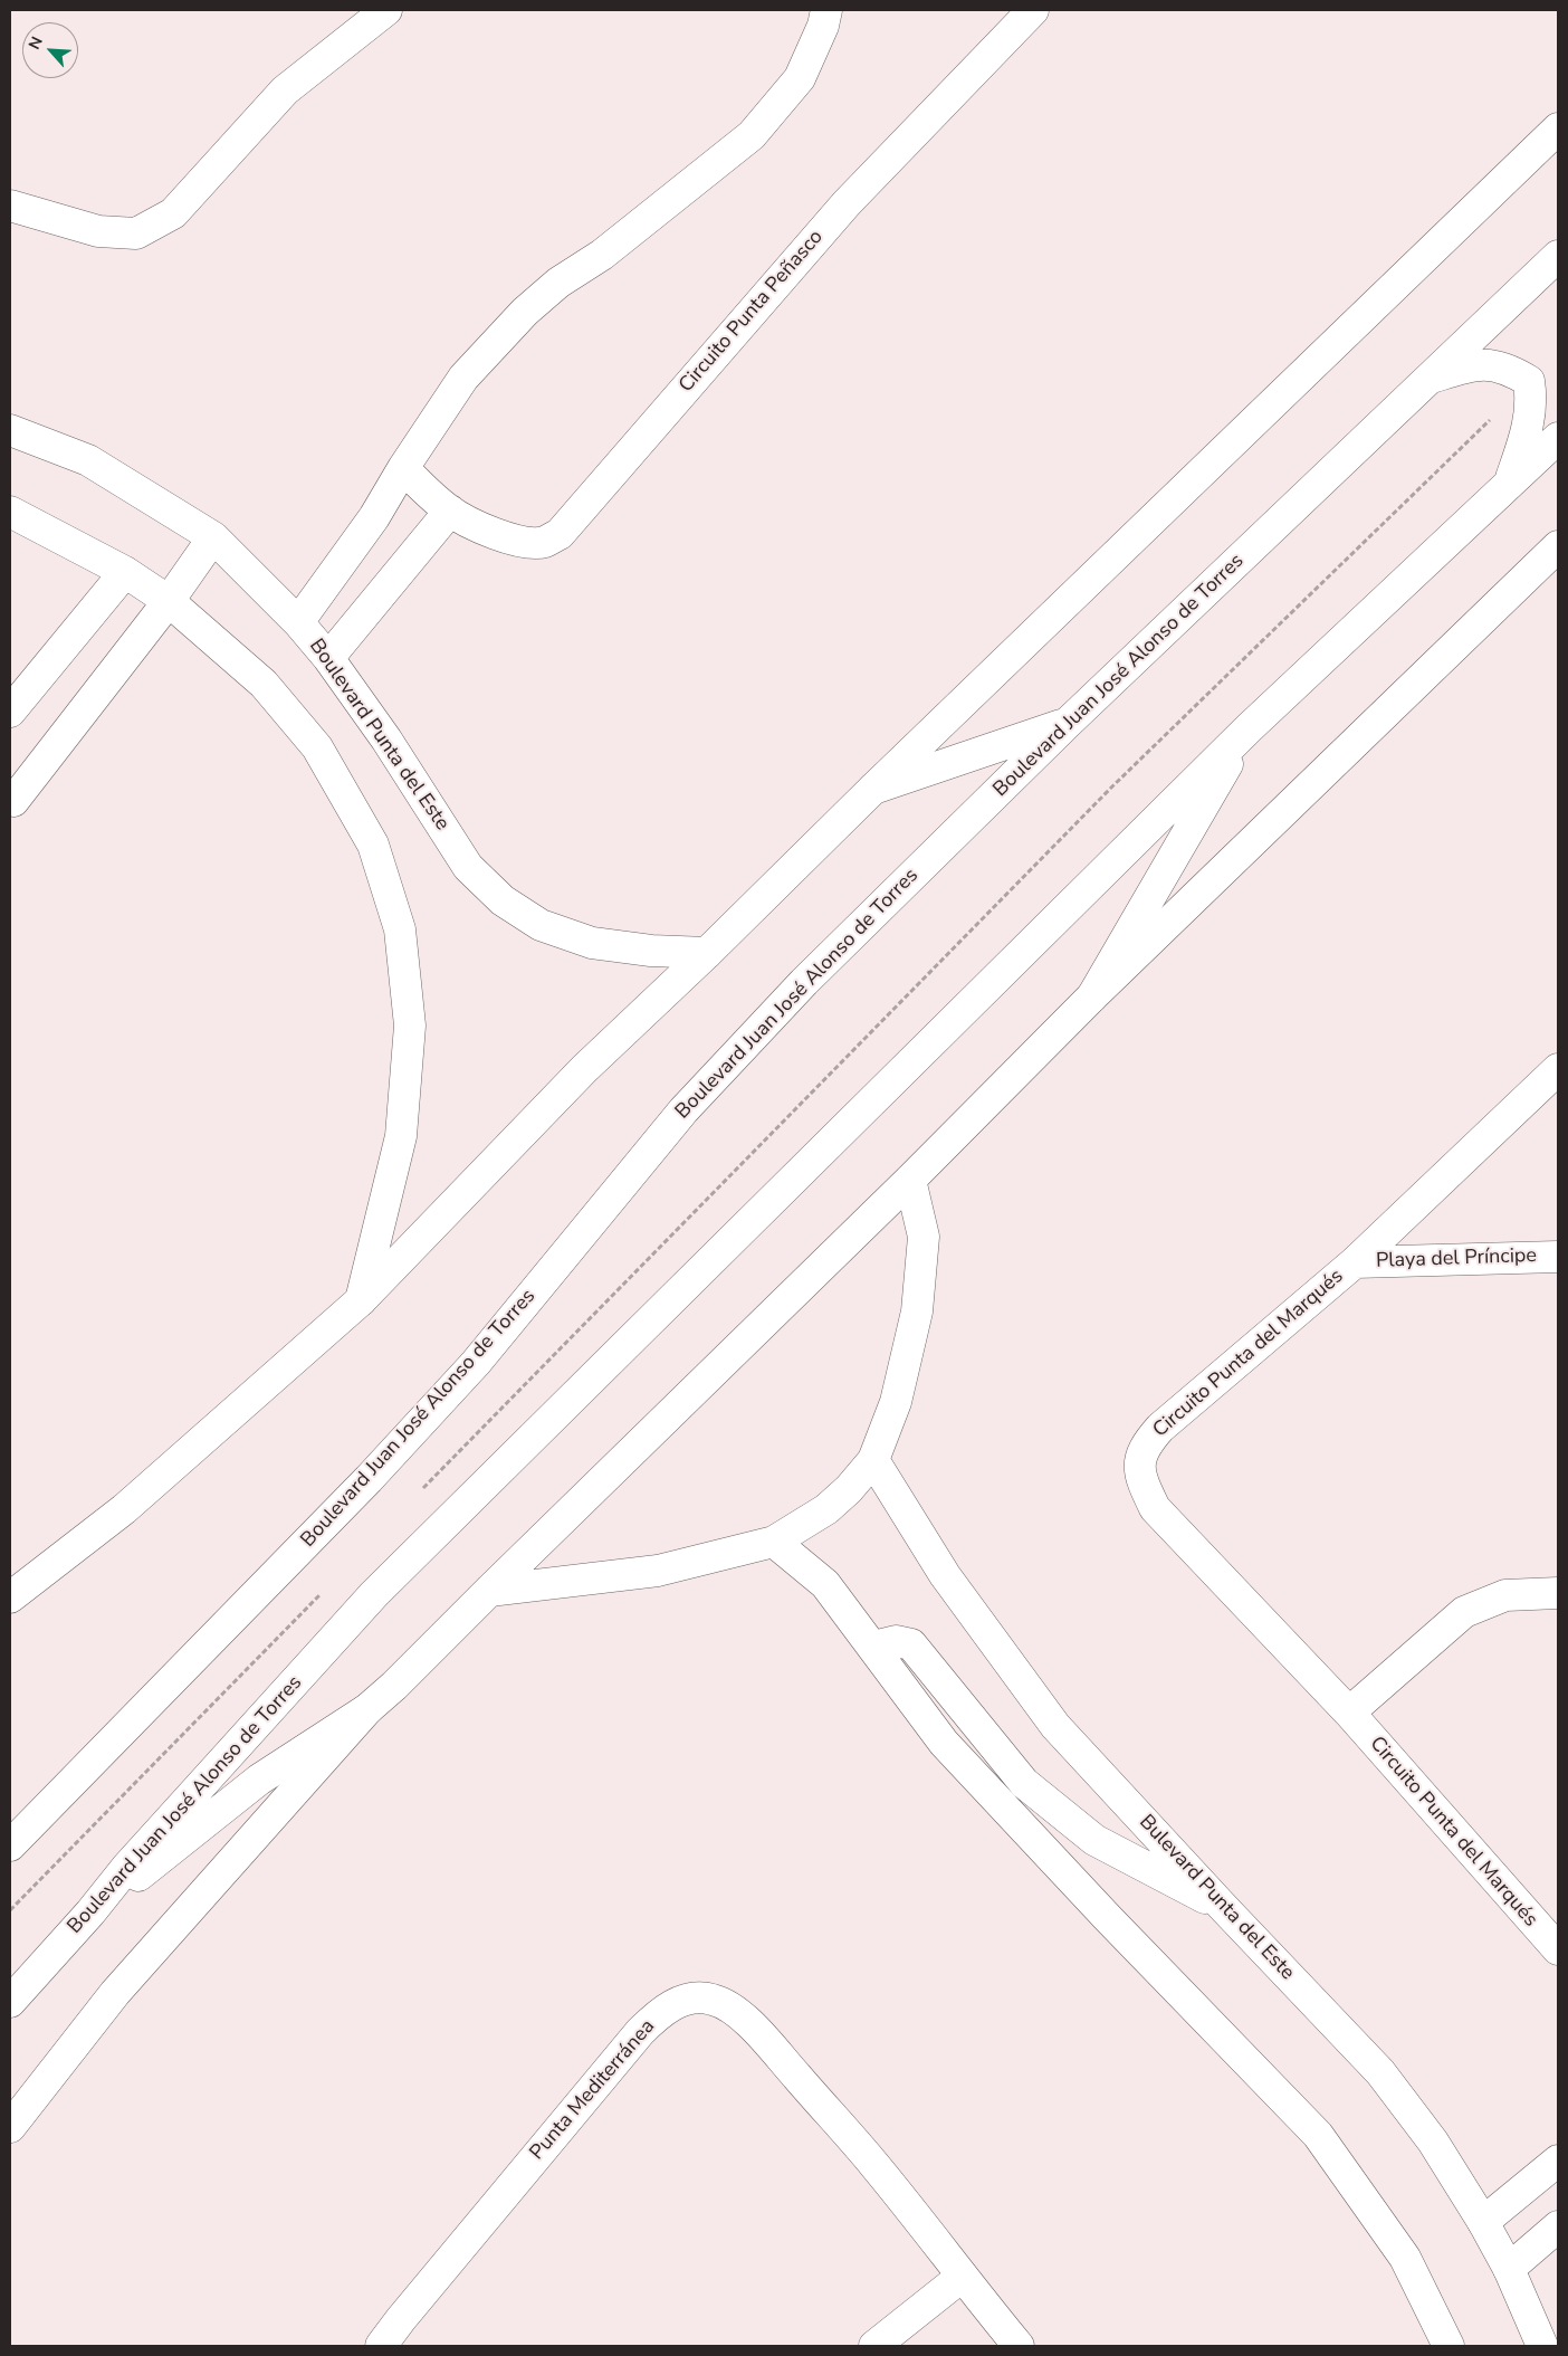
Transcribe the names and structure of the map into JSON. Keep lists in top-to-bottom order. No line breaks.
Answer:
{"streets":{"street":["Circuito Punta Peñasco","Boulevard Juan José Alonso de Torres","Boulevard Punta del Este","Playa del Príncipe","Circuito Punta del Marqués","Bulevard Punta del Este","Punta Mediterránea"]},"crossings":[["Playa del Príncipe","Circuito Punta del Marqués"]],"north":"top left"}
